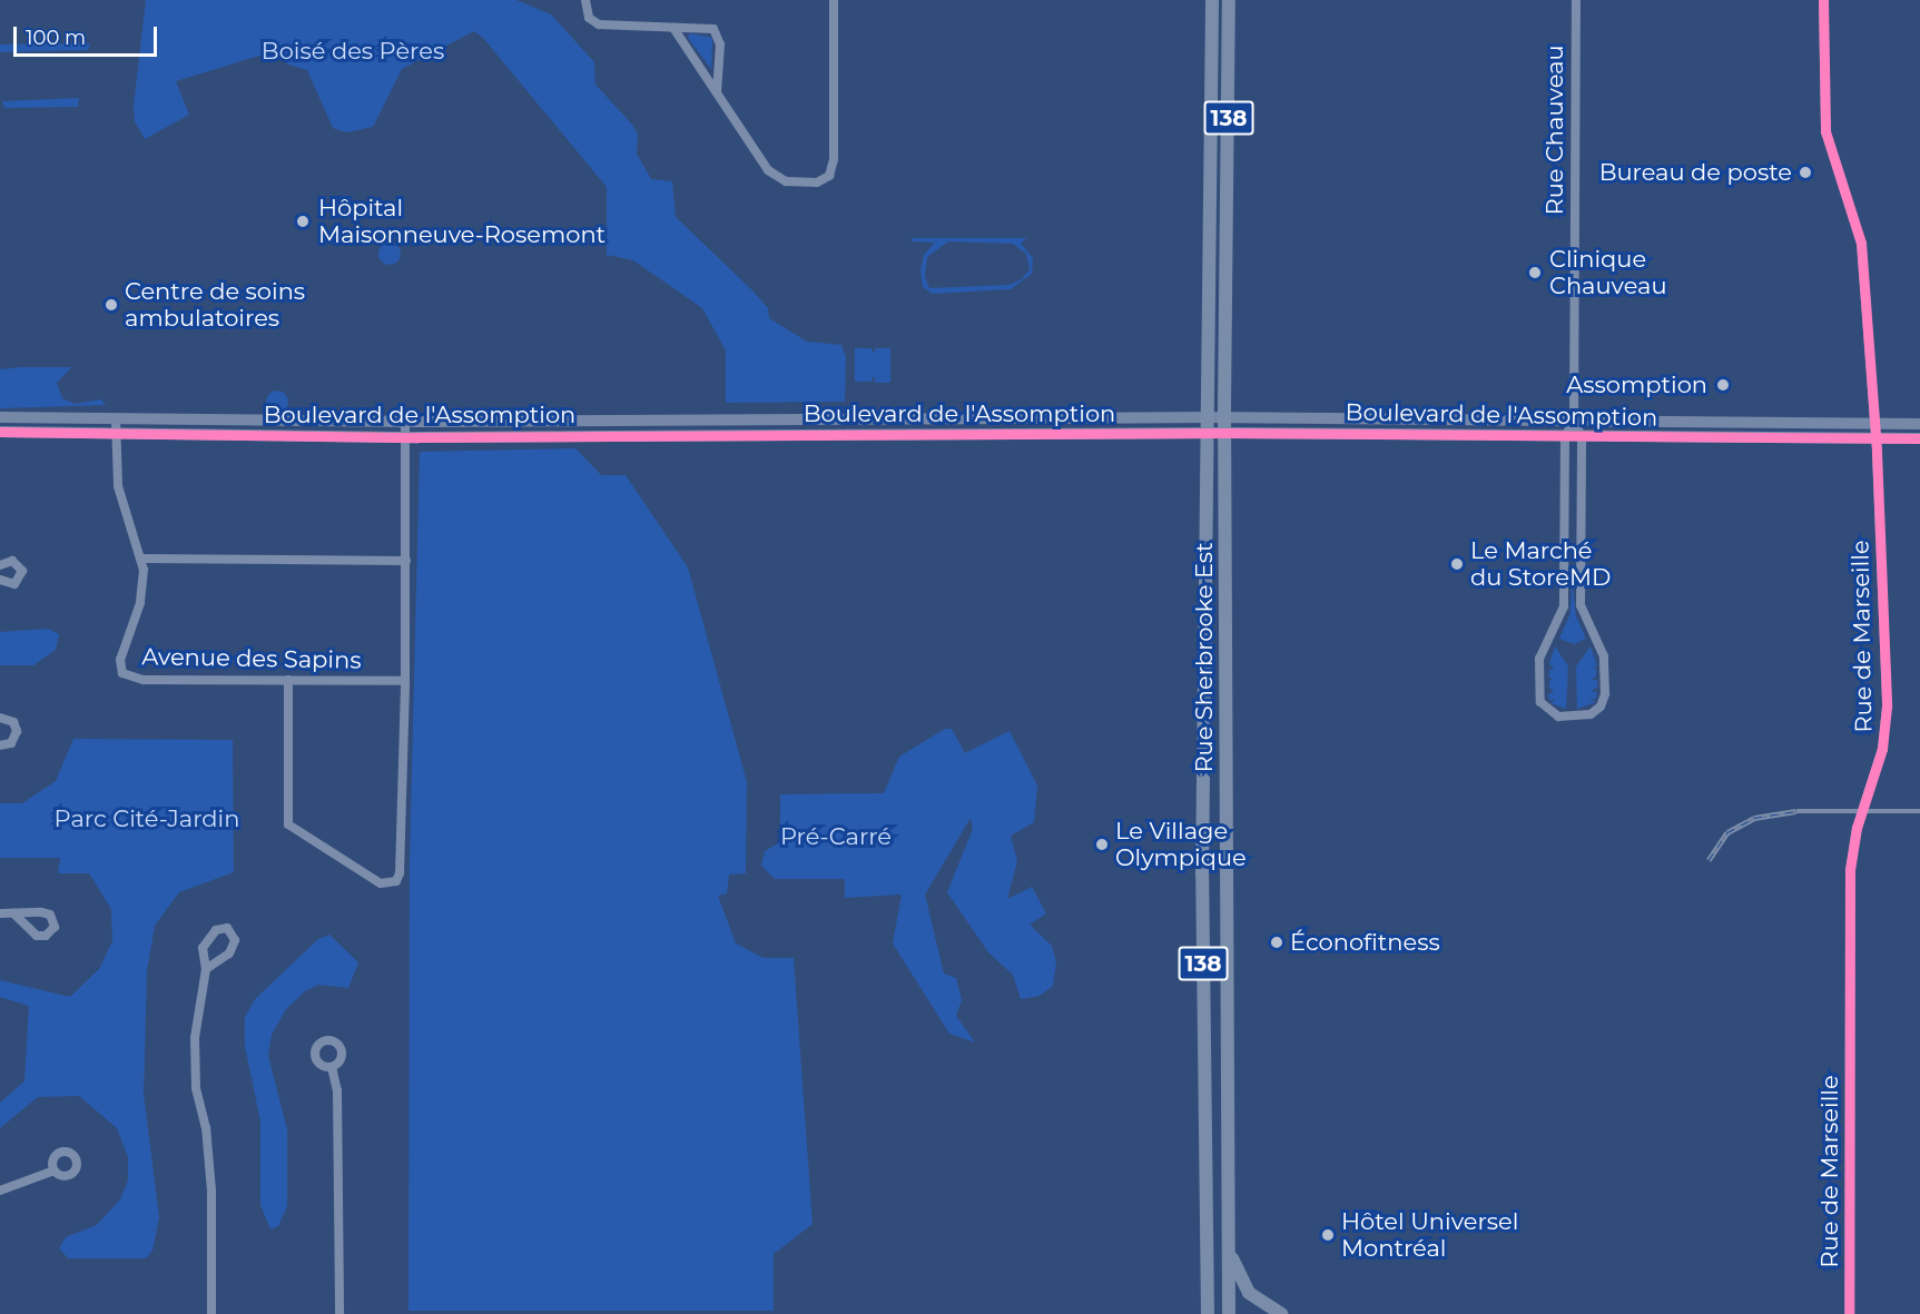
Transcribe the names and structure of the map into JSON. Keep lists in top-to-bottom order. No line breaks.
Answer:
{"streets":{"main road":["138","Rue Sherbrooke Est"],"street":["Rue Chauveau","Boulevard de l'Assomption","Rue de Marseille","Avenue des Sapins"]},"crossings":[["Rue Chauveau","Boulevard de l'Assomption"],["Boulevard de l'Assomption","Rue de Marseille"],["Boulevard de l'Assomption","Rue Sherbrooke Est"],["Boulevard de l'Assomption","Avenue des Sapins"]],"parks":["Boisé des Pères","Parc Cité-Jardin","Pré-Carré"],"places":["Bureau de poste","Hôpital Maisonneuve-Rosemont","Clinique Chauveau","Centre de soins ambulatoires","Assomption","Le Marché du StoreMD","Le Village Olympique","Éconofitness","Hôtel Universel Montréal"],"scale_bar":"100 m"}
